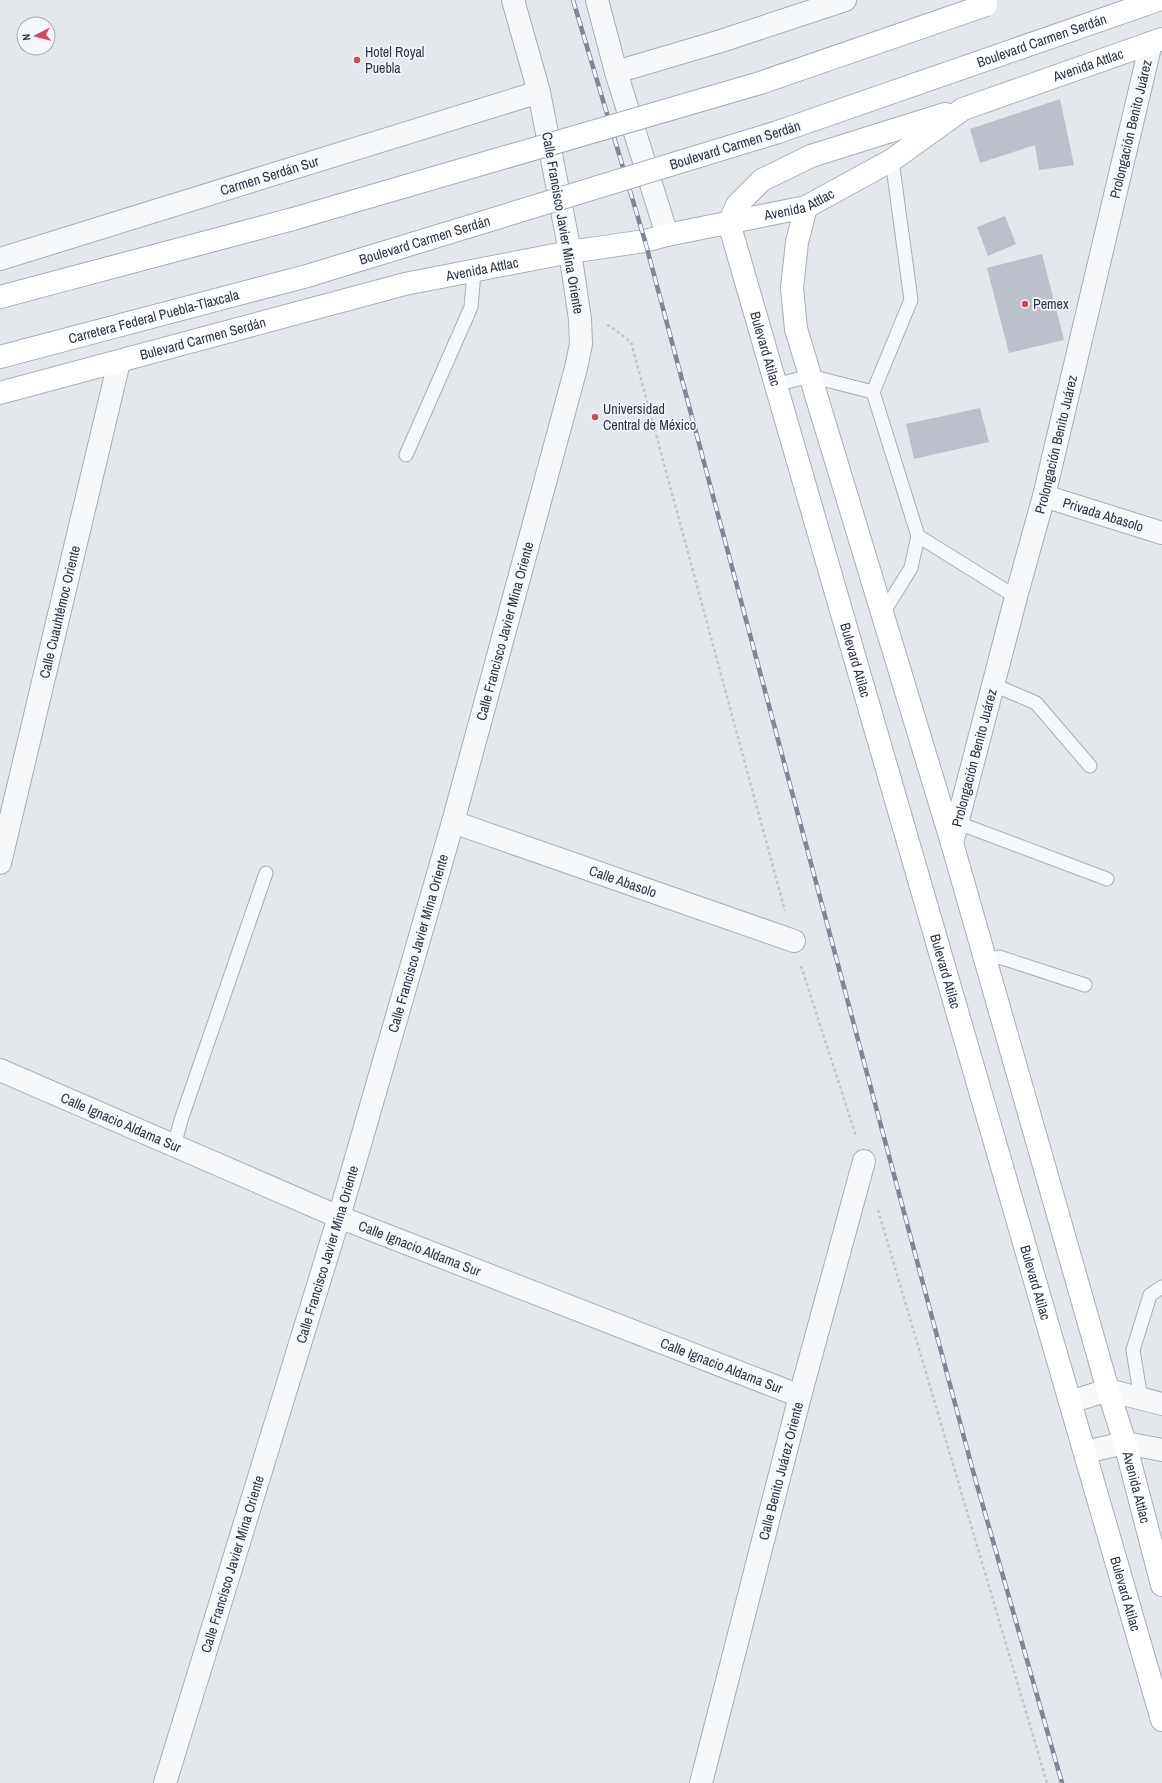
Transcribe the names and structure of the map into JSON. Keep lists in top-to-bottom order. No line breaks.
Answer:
{"streets":{"main road":["Boulevard Carmen Serdán","Avenida Attlac","Carretera Federal Puebla-Tlaxcala","Bulevard Carmen Serdán","Bulevard Atilac"],"street":["Prolongación Benito Juárez","Carmen Serdán Sur","Calle Francisco Javier Mina Oriente","Privada Abasolo","Calle Cuauhtémoc Oriente","Calle Abasolo","Calle Ignacio Aldama Sur","Calle Benito Juárez Oriente"]},"crossings":[["Boulevard Carmen Serdán","Carretera Federal Puebla-Tlaxcala"],["Avenida Attlac","Prolongación Benito Juárez"],["Avenida Attlac","Calle Francisco Javier Mina Oriente"],["Avenida Attlac","Bulevard Carmen Serdán"],["Avenida Attlac","Bulevard Atilac"],["Prolongación Benito Juárez","Privada Abasolo"],["Carmen Serdán Sur","Calle Francisco Javier Mina Oriente"],["Calle Francisco Javier Mina Oriente","Calle Abasolo"],["Calle Francisco Javier Mina Oriente","Calle Ignacio Aldama Sur"],["Bulevard Carmen Serdán","Calle Cuauhtémoc Oriente"],["Calle Ignacio Aldama Sur","Calle Benito Juárez Oriente"]],"places":["Hotel Royal Puebla","Pemex","Universidad Central de México"],"north":"left"}
